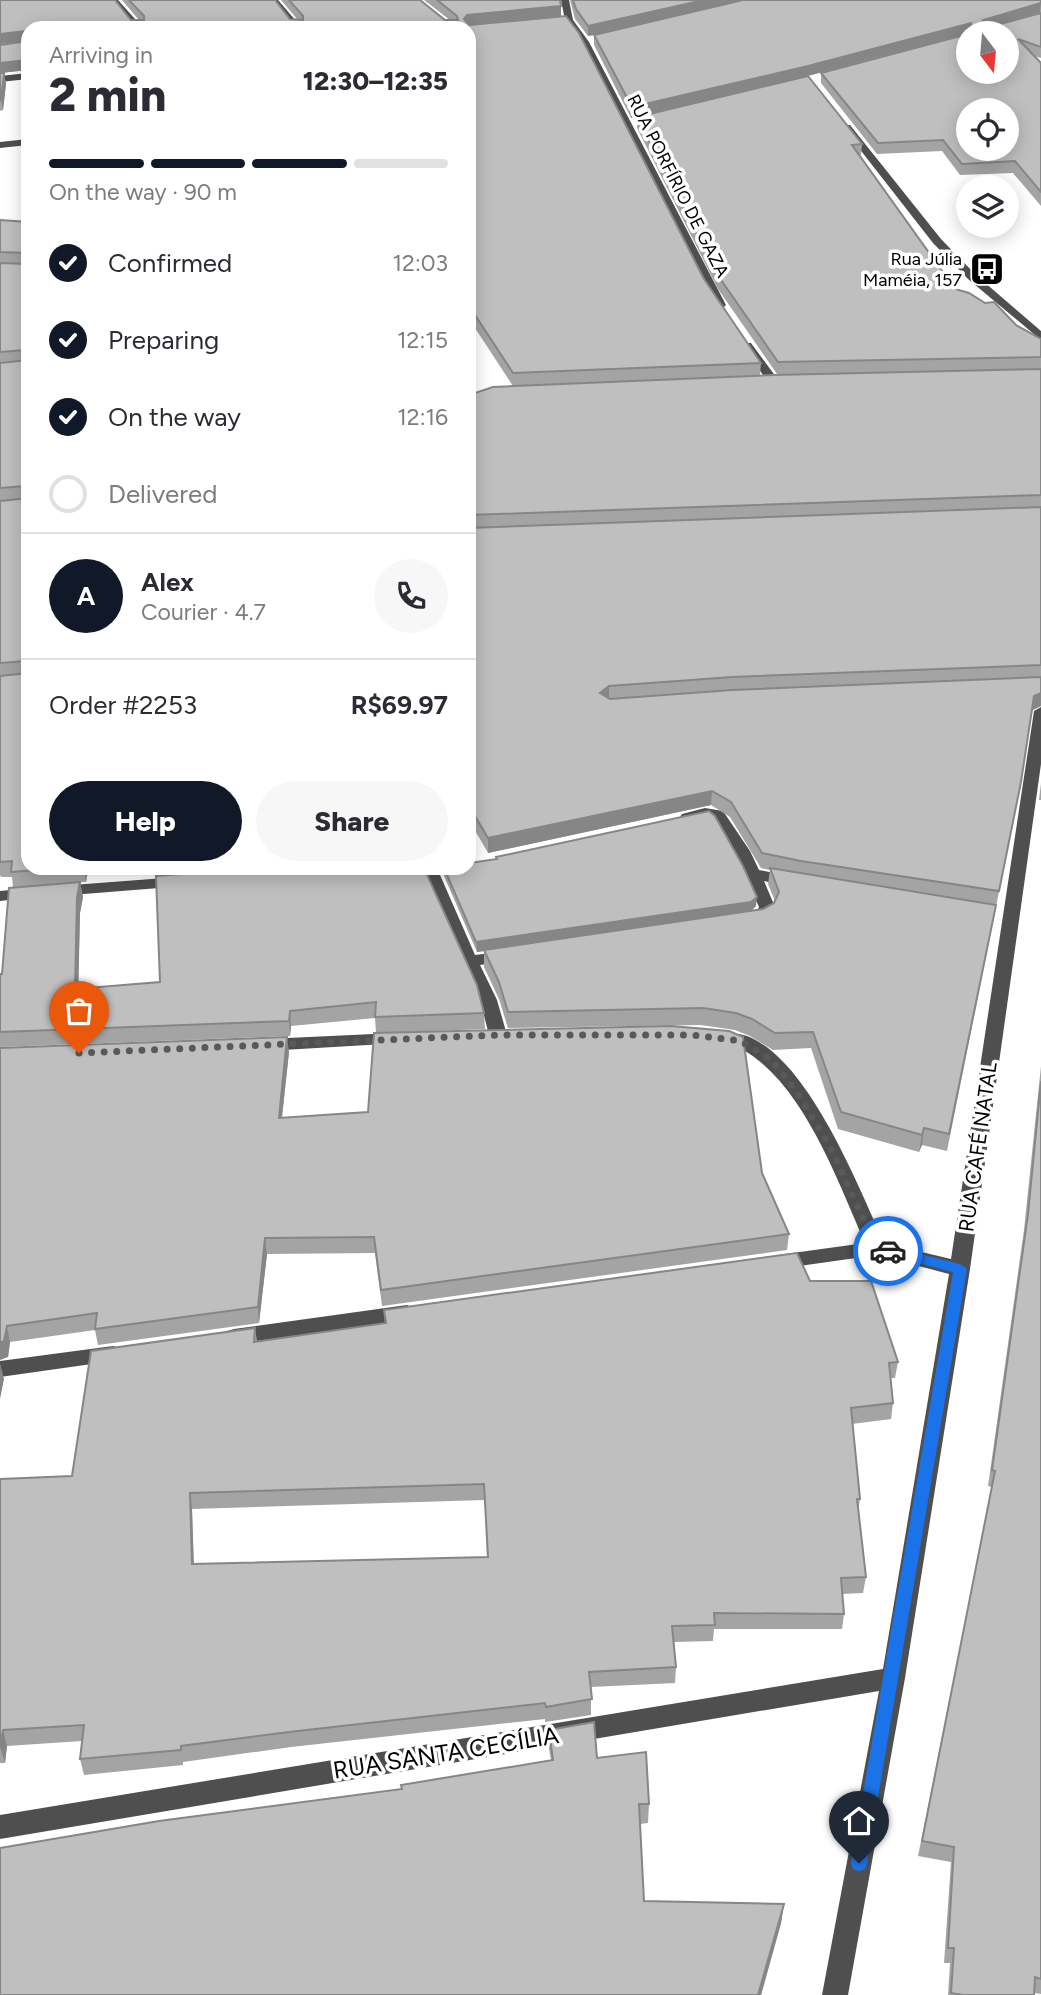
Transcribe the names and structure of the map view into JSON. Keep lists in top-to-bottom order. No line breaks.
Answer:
{"streets":{"street":["RUA PORFÍRIO DE GAZA","RUA CAFÉ NATAL","RUA SANTA CECÍLIA"]},"crossings":[["RUA CAFÉ NATAL","RUA SANTA CECÍLIA"]],"places":{"bus stop":["Rua Júlia Maméia, 157"]},"north":"bottom","page":{"heading":["2 min","Arriving in","12:30–12:35"],"panel":["Alex","Courier · 4.7","Order #2253","R$69.97"],"bar":"On the way · 90 m","list":[["Confirmed","12:03"],["Preparing","12:15"],["On the way","12:16"],"Delivered"],"round":"A","buttons":["Help","Share"]}}
